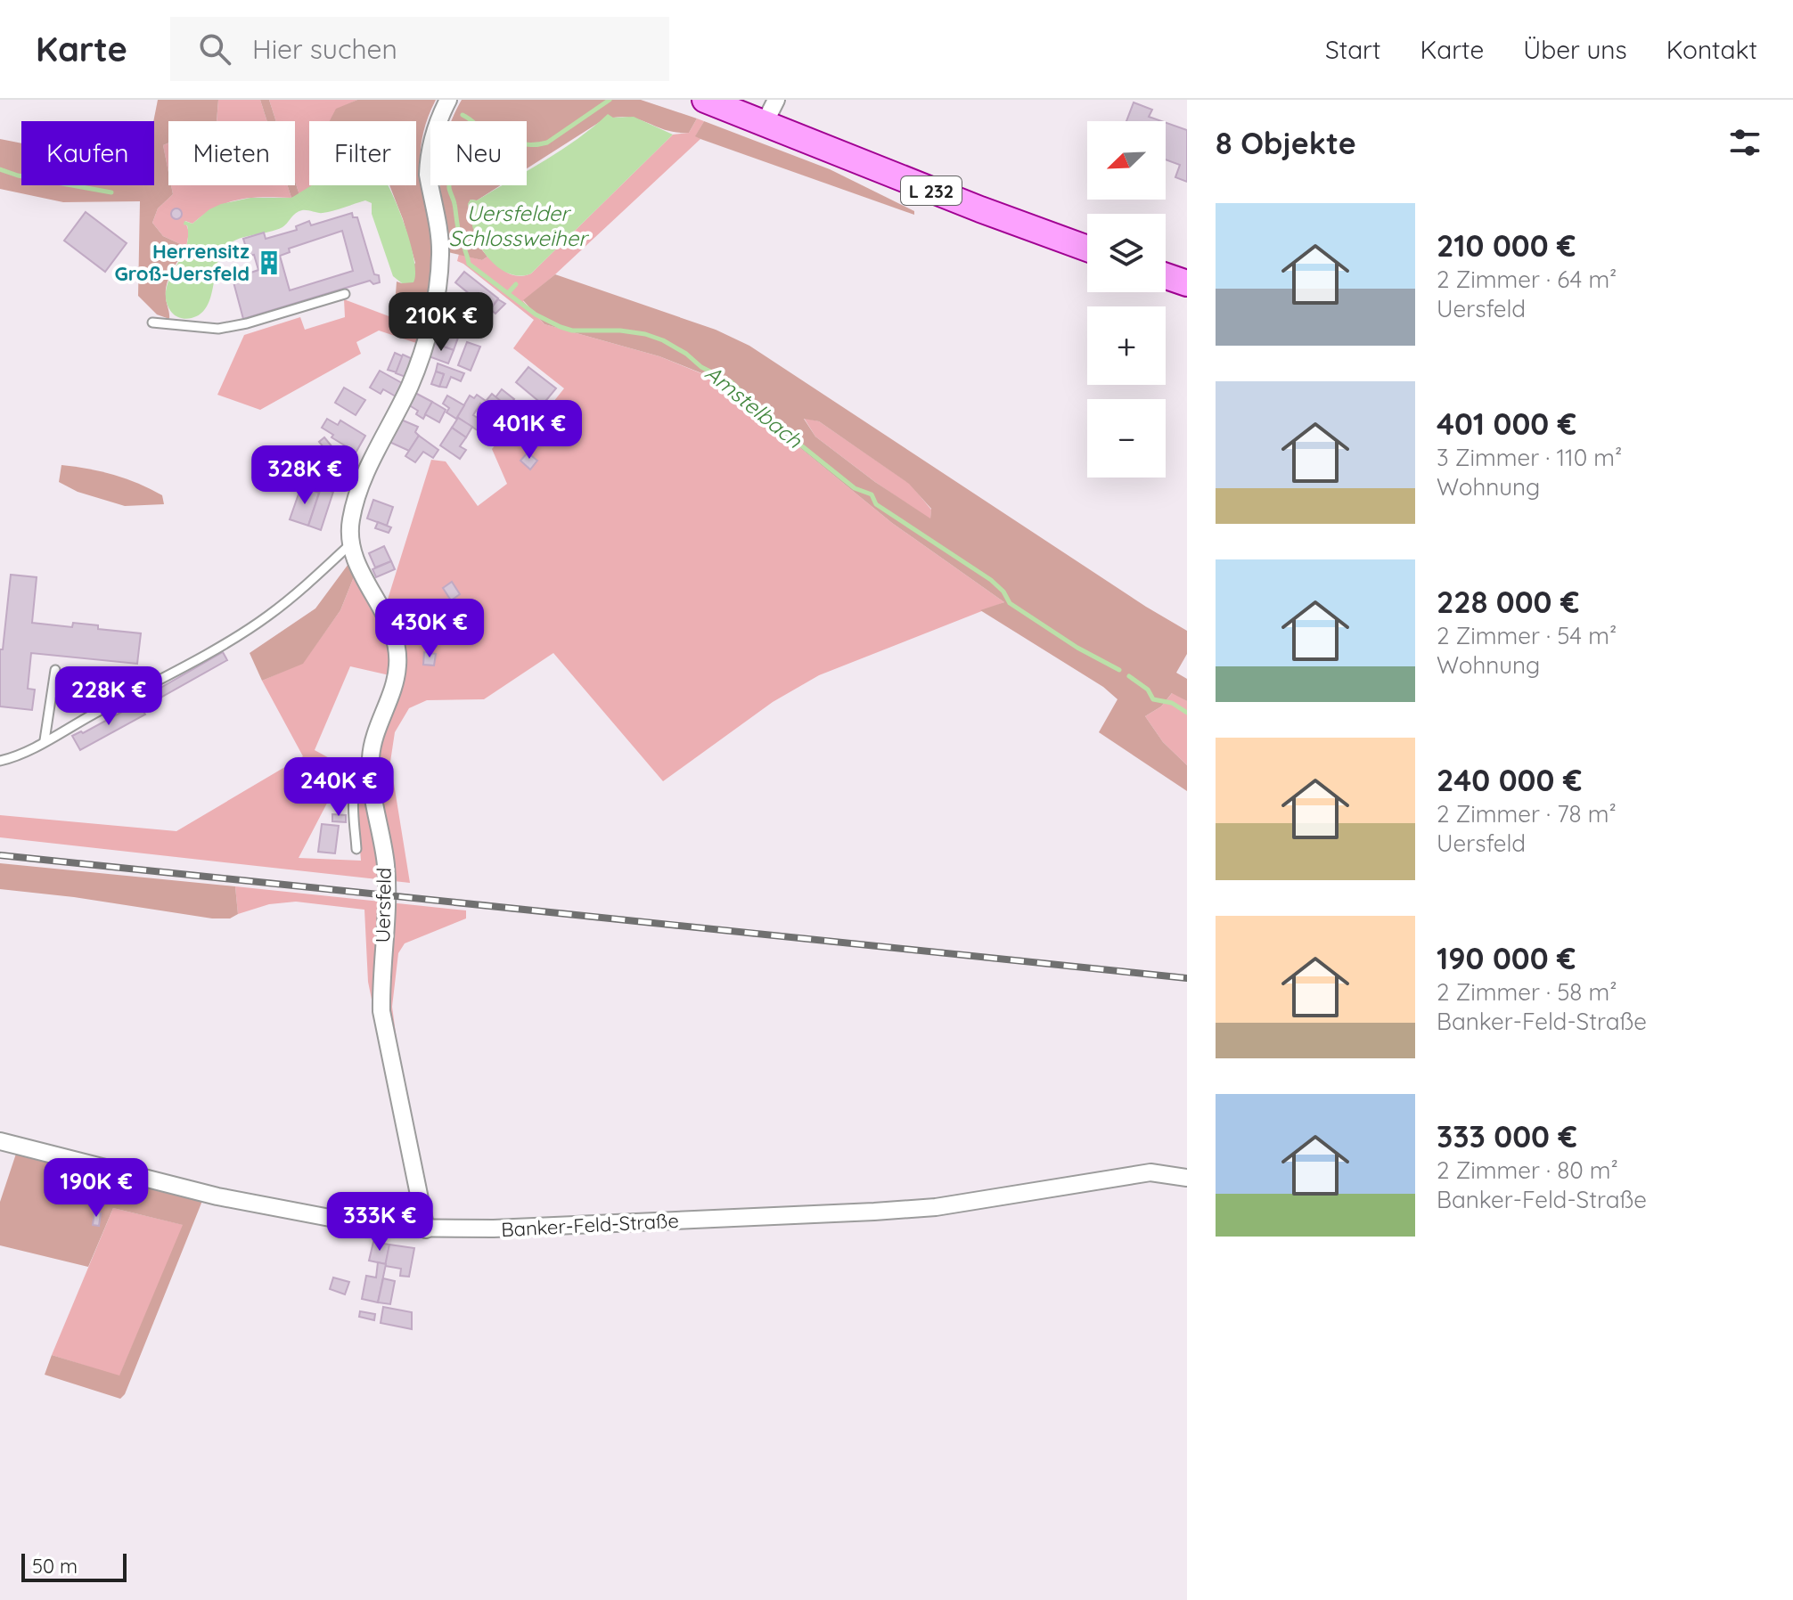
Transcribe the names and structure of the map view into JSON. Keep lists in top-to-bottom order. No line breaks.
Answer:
{"streets":{"main road":["L 232"],"street":["Uersfeld","Banker-Feld-Straße"]},"crossings":[["Uersfeld","Banker-Feld-Straße"]],"water":["Uersfelder Schlossweiher","Amstelbach"],"places":{"building":["Herrensitz Groß-Uersfeld"]},"scale_bar":"50 m","north":"bottom left","page":{"header":"Karte","search":"Hier suchen","nav":["Start","Karte","Über uns","Kontakt"],"heading":"8 Objekte","map_buttons":["+","−"],"chip":["Kaufen","Mieten","Filter","Neu"],"list":[{"name":"210 000 €","note":"2 Zimmer · 64 m² · Uersfeld"},{"name":"401 000 €","note":"3 Zimmer · 110 m² · Wohnung"},{"name":"228 000 €","note":"2 Zimmer · 54 m² · Wohnung"},{"name":"240 000 €","note":"2 Zimmer · 78 m² · Uersfeld"},{"name":"190 000 €","note":"2 Zimmer · 58 m² · Banker-Feld-Straße"},{"name":"333 000 €","note":"2 Zimmer · 80 m² · Banker-Feld-Straße"}],"price":["210K €","401K €","328K €","430K €","228K €","240K €","190K €","333K €"],"scale":"50 m"}}
